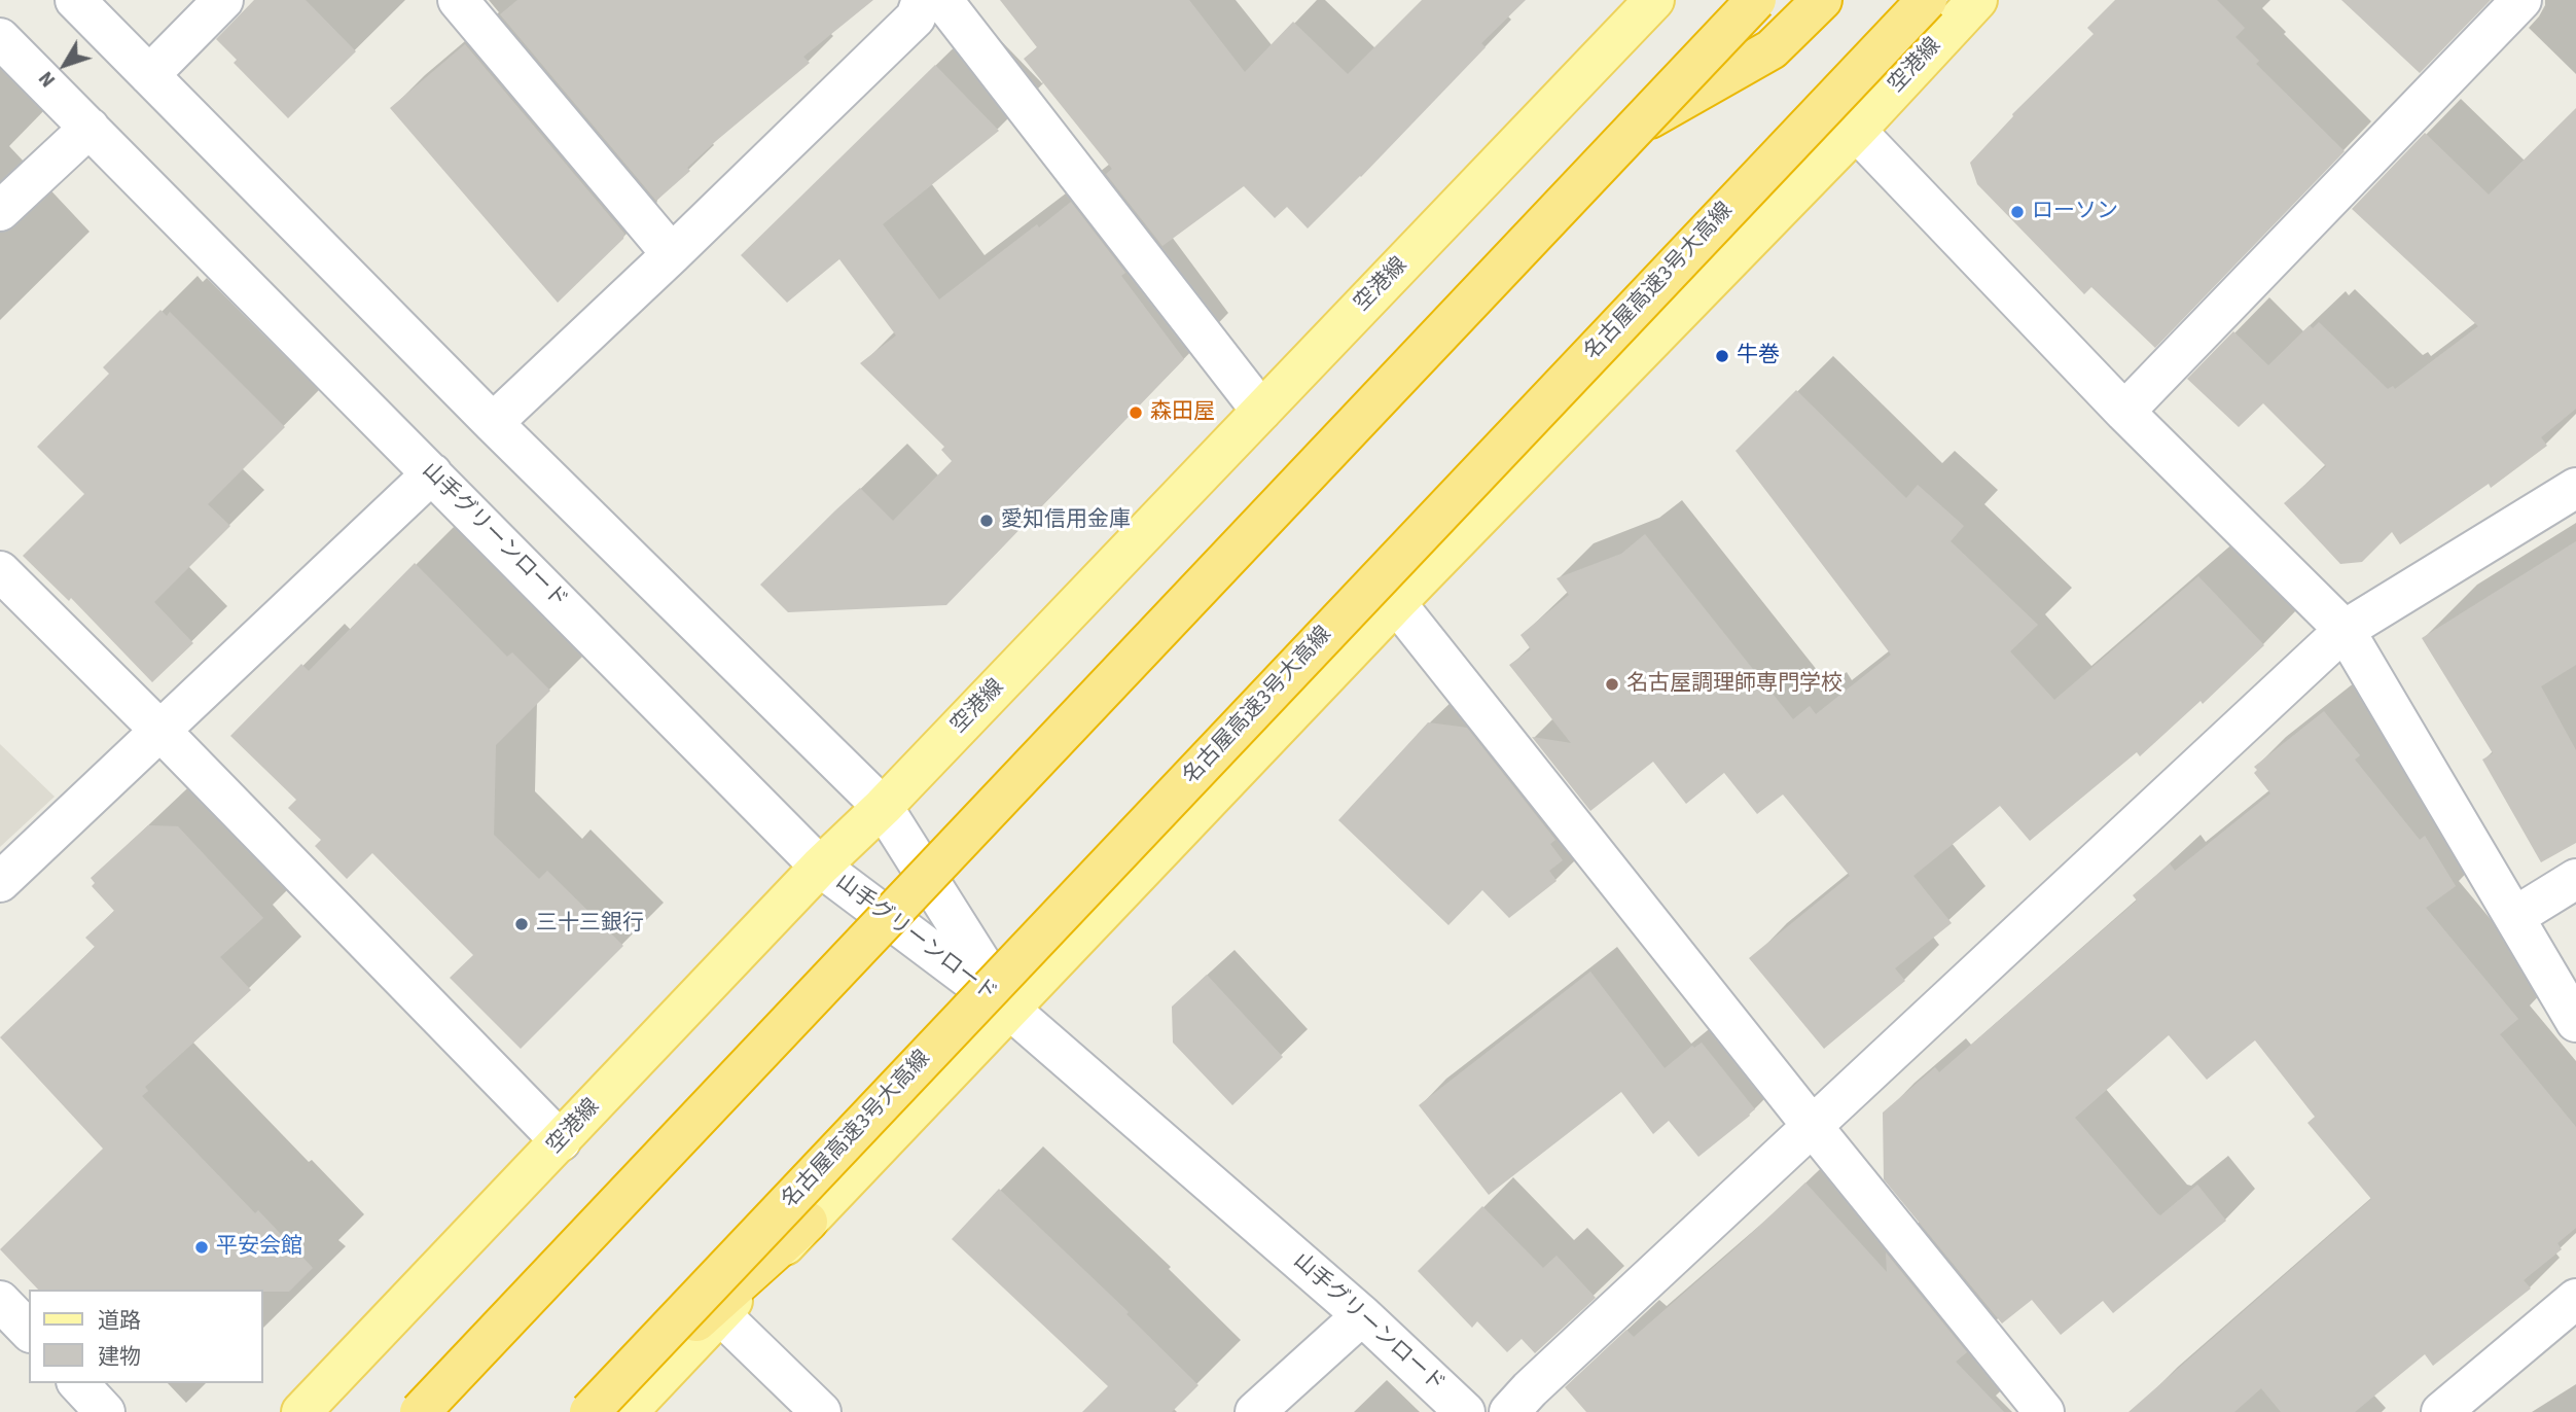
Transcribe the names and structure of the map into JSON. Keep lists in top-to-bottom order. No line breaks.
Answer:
{"streets":{"highway":["名古屋高速3号大高線"],"main road":["空港線"],"street":["山手グリーンロード"]},"crossings":[["空港線","山手グリーンロード"]],"places":["ローソン","牛巻","森田屋","愛知信用金庫","名古屋調理師専門学校","三十三銀行","平安会館"],"legend":["道路","建物"],"north":"bottom left"}
